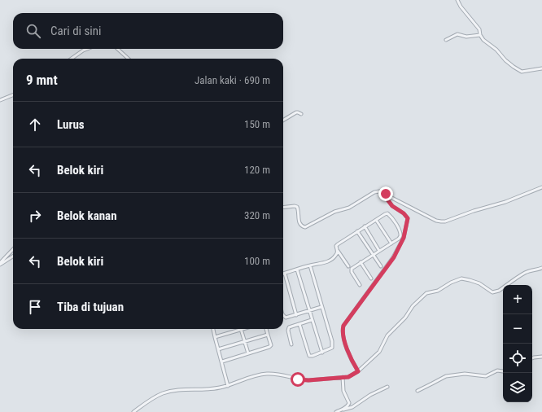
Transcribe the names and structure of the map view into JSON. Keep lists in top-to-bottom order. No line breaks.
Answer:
{"page":{"search":"Cari di sini","heading":["9 mnt","Jalan kaki · 690 m"],"list":[["Lurus","150 m"],["Belok kiri","120 m"],["Belok kanan","320 m"],["Belok kiri","100 m"],"Tiba di tujuan"],"map_buttons":["+","−"]}}
